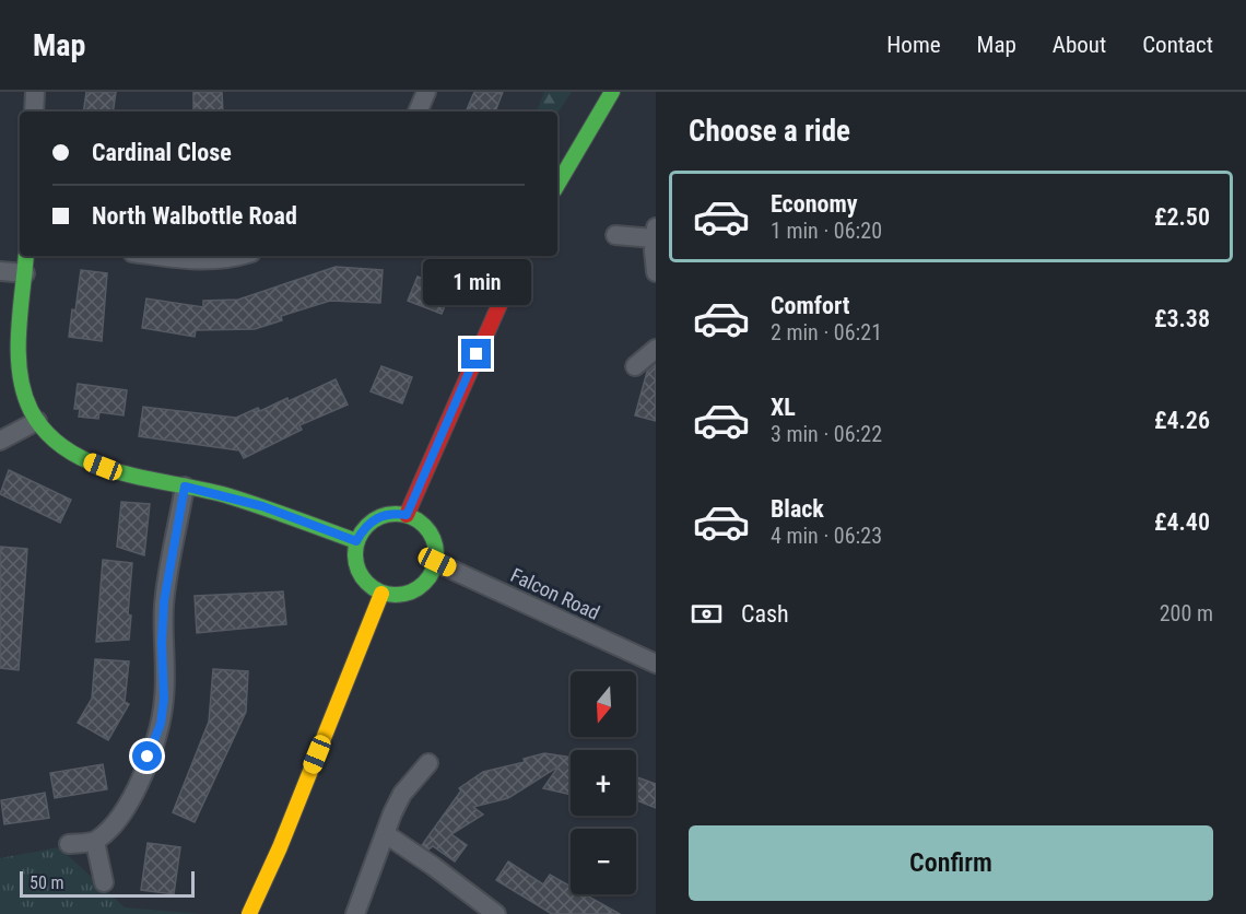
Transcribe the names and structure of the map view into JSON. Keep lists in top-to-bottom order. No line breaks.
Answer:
{"streets":{"street":["Falcon Road"]},"scale_bar":"50 m","north":"bottom","page":{"header":"Map","nav":["Home","Map","About","Contact"],"heading":"Choose a ride","banner":["Cardinal Close","North Walbottle Road"],"list":[{"name":"Economy","note":"1 min · 06:20","value":"£2.50"},{"name":"Comfort","note":"2 min · 06:21","value":"£3.38"},{"name":"XL","note":"3 min · 06:22","value":"£4.26"},{"name":"Black","note":"4 min · 06:23","value":"£4.40"}],"bubble":"1 min","pay":["Cash","200 m"],"map_buttons":["+","−"],"buttons":"Confirm","scale":"50 m"}}
